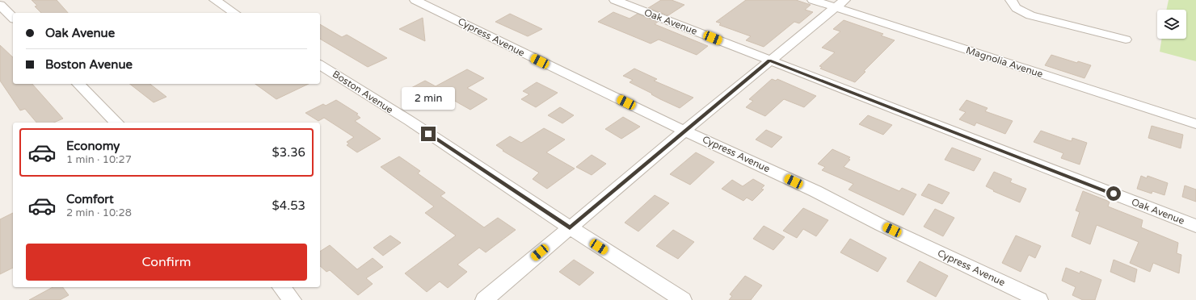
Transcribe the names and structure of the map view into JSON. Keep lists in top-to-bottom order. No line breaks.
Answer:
{"streets":{"street":["Oak Avenue","Cypress Avenue","Magnolia Avenue","Boston Avenue"]},"page":{"banner":["Oak Avenue","Boston Avenue"],"bubble":"2 min","list":[{"name":"Economy","note":"1 min · 10:27","value":"$3.36"},{"name":"Comfort","note":"2 min · 10:28","value":"$4.53"}],"buttons":"Confirm"}}
